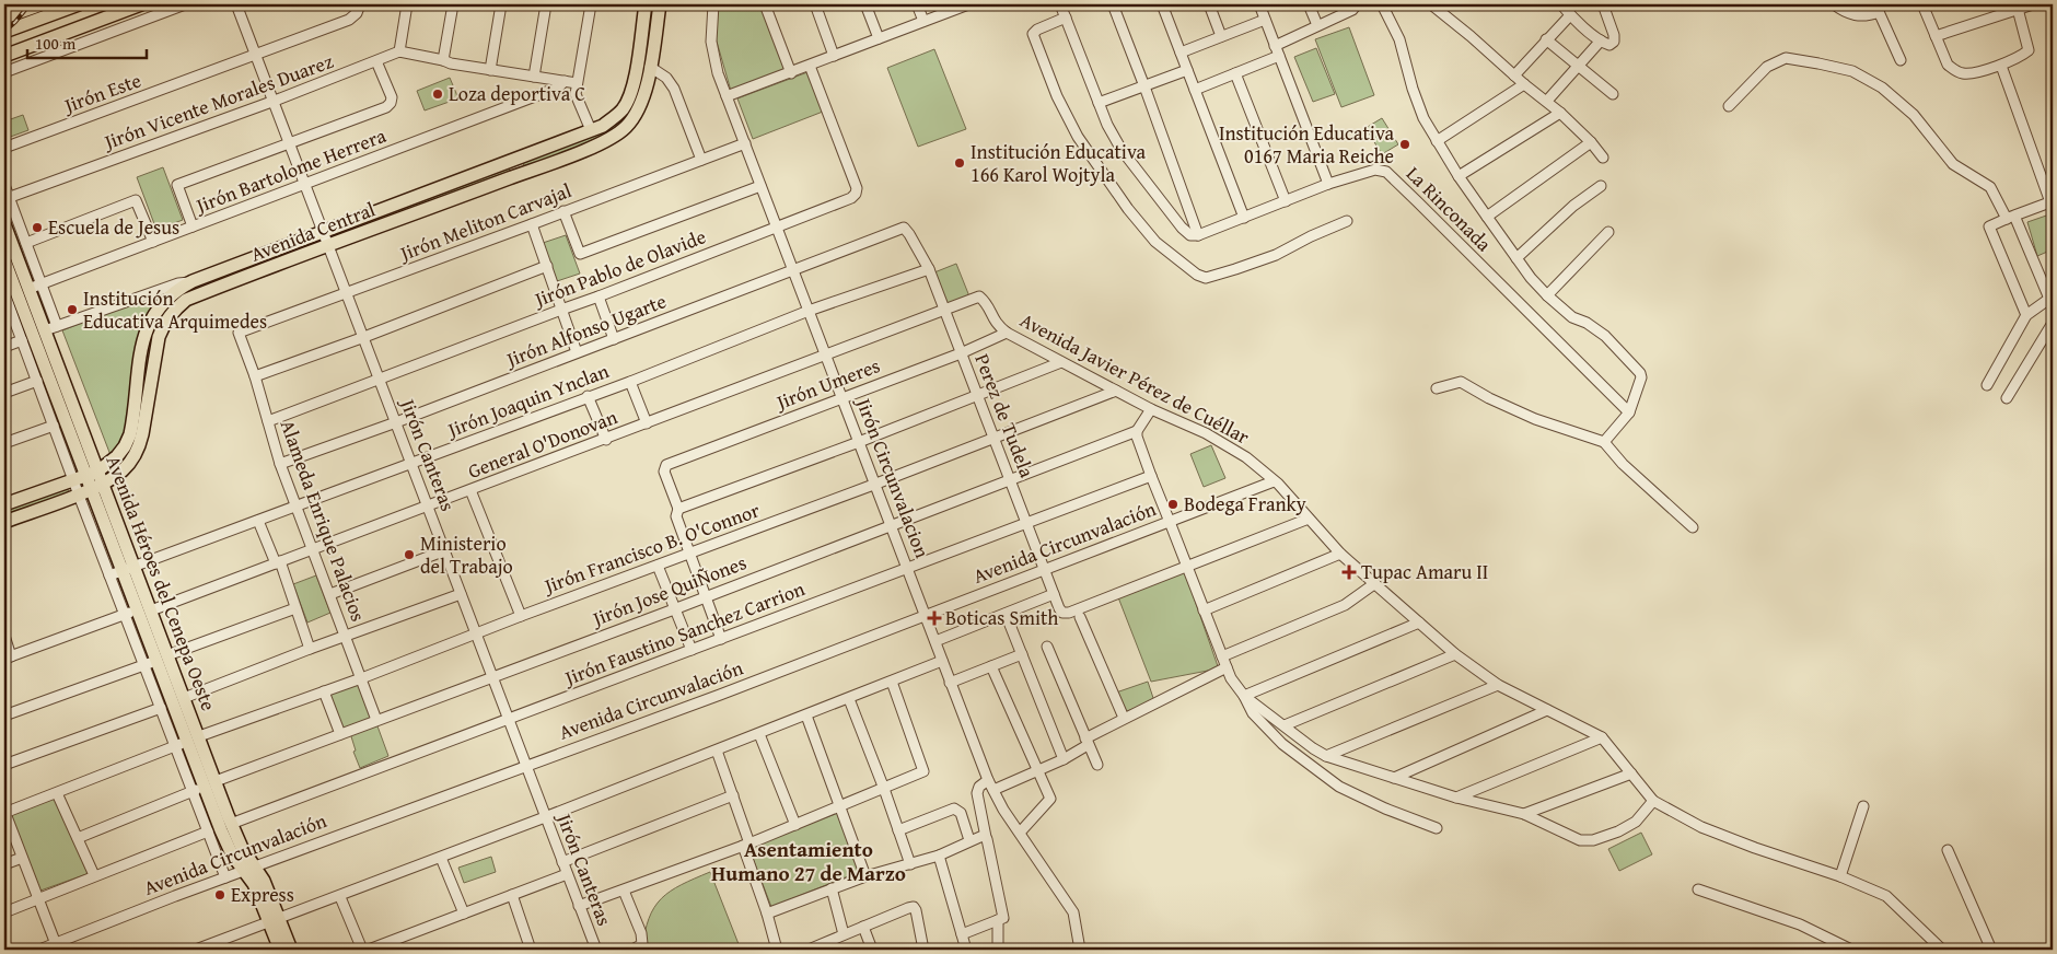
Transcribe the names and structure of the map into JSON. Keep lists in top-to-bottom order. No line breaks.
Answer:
{"streets":{"main road":["Avenida Central","Avenida Héroes del Cenepa Oeste"],"street":["Jirón Este","Jirón Vicente Morales Duarez","Jirón Bartolome Herrera","La Rinconada","Jirón Meliton Carvajal","Jirón Pablo de Olavide","Jirón Alfonso Ugarte","Avenida Javier Pérez de Cuéllar","Jirón Umeres","Jirón Joaquin Ynclan","Perez de Tudela","General O'Donovan","Jirón Canteras","Jirón Circunvalacion","Alameda Enrique Palacios","Avenida Circunvalación","Jirón Francisco B. O'Connor","Jirón Jose QuiÑones","Jirón Faustino Sanchez Carrion"]},"crossings":[["Jirón Este","Jirón Canteras"],["Jirón Vicente Morales Duarez","Jirón Canteras"],["Jirón Bartolome Herrera","Jirón Canteras"],["Jirón Bartolome Herrera","Avenida Héroes del Cenepa Oeste"],["Jirón Meliton Carvajal","Jirón Canteras"],["Jirón Meliton Carvajal","Jirón Circunvalacion"],["Jirón Meliton Carvajal","Alameda Enrique Palacios"],["Avenida Central","Jirón Canteras"],["Avenida Central","Avenida Héroes del Cenepa Oeste"],["Jirón Pablo de Olavide","Jirón Canteras"],["Jirón Pablo de Olavide","Jirón Circunvalacion"],["Jirón Pablo de Olavide","Alameda Enrique Palacios"],["Jirón Alfonso Ugarte","Perez de Tudela"],["Jirón Alfonso Ugarte","Jirón Canteras"],["Jirón Alfonso Ugarte","Jirón Circunvalacion"],["Jirón Alfonso Ugarte","Alameda Enrique Palacios"],["Avenida Javier Pérez de Cuéllar","Jirón Umeres"],["Avenida Javier Pérez de Cuéllar","Perez de Tudela"],["Avenida Javier Pérez de Cuéllar","General O'Donovan"],["Avenida Javier Pérez de Cuéllar","Avenida Circunvalación"],["Avenida Javier Pérez de Cuéllar","Jirón Francisco B. O'Connor"],["Jirón Umeres","Perez de Tudela"],["Jirón Umeres","Jirón Circunvalacion"],["Jirón Joaquin Ynclan","Perez de Tudela"],["Jirón Joaquin Ynclan","Jirón Canteras"],["Jirón Joaquin Ynclan","Jirón Circunvalacion"],["Jirón Joaquin Ynclan","Alameda Enrique Palacios"],["Jirón Joaquin Ynclan","Avenida Héroes del Cenepa Oeste"],["Perez de Tudela","General O'Donovan"],["Perez de Tudela","Avenida Circunvalación"],["Perez de Tudela","Jirón Francisco B. O'Connor"],["Perez de Tudela","Jirón Jose QuiÑones"],["Perez de Tudela","Jirón Faustino Sanchez Carrion"],["General O'Donovan","Jirón Canteras"],["General O'Donovan","Jirón Circunvalacion"],["General O'Donovan","Alameda Enrique Palacios"],["General O'Donovan","Avenida Héroes del Cenepa Oeste"],["Jirón Canteras","Avenida Circunvalación"],["Jirón Canteras","Jirón Francisco B. O'Connor"],["Jirón Canteras","Jirón Jose QuiÑones"],["Jirón Canteras","Jirón Faustino Sanchez Carrion"],["Jirón Circunvalacion","Avenida Circunvalación"],["Jirón Circunvalacion","Jirón Francisco B. O'Connor"],["Jirón Circunvalacion","Jirón Jose QuiÑones"],["Jirón Circunvalacion","Jirón Faustino Sanchez Carrion"],["Alameda Enrique Palacios","Jirón Francisco B. O'Connor"],["Alameda Enrique Palacios","Jirón Jose QuiÑones"],["Avenida Circunvalación","Avenida Héroes del Cenepa Oeste"],["Jirón Francisco B. O'Connor","Avenida Héroes del Cenepa Oeste"],["Avenida Héroes del Cenepa Oeste","Jirón Jose QuiÑones"],["Avenida Héroes del Cenepa Oeste","Jirón Faustino Sanchez Carrion"]],"districts":["Asentamiento Humano 27 de Marzo"],"places":{"other":["Loza deportiva C","Institución Educativa 0167 Maria Reiche","Institución Educativa 166 Karol Wojtyla","Escuela de Jesus","Institución Educativa Arquimedes","Bodega Franky","Ministerio del Trabajo","Express"],"health":["Tupac Amaru II","Boticas Smith"]},"scale_bar":"100 m"}
